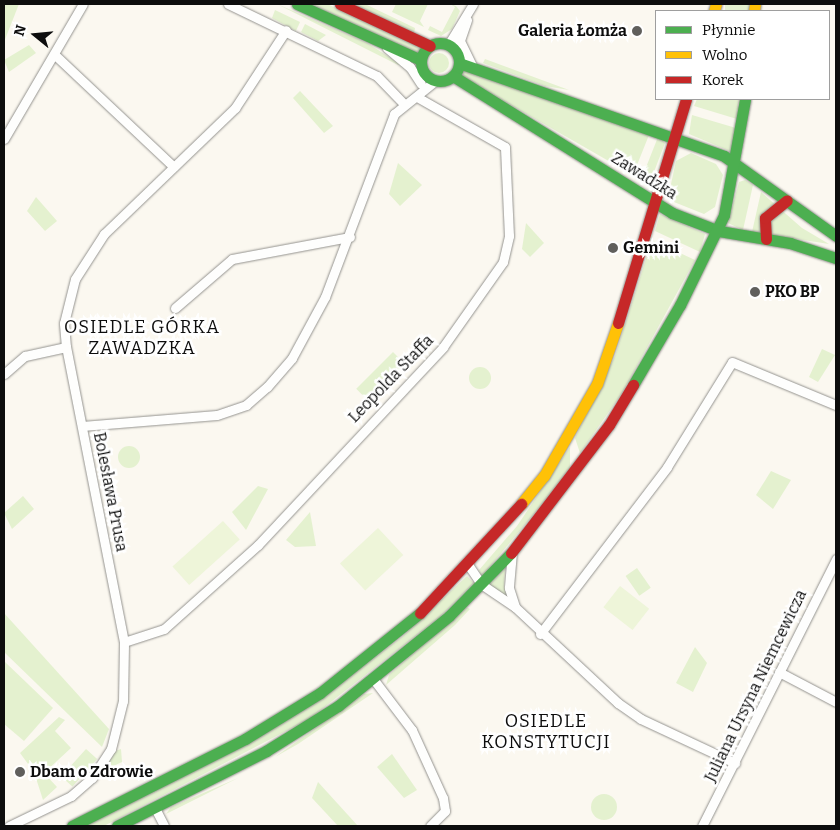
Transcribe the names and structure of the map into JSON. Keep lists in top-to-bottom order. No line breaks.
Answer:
{"streets":{"street":["Zawadzka","Leopolda Staffa","Bolesława Prusa","Juliana Ursyna Niemcewicza"]},"crossings":[["Leopolda Staffa","Bolesława Prusa"]],"districts":["OSIEDLE GÓRKA ZAWADZKA","OSIEDLE KONSTYTUCJI"],"places":["Galeria Łomża","Gemini","PKO BP","Dbam o Zdrowie"],"legend":["Płynnie","Wolno","Korek"],"north":"left"}
